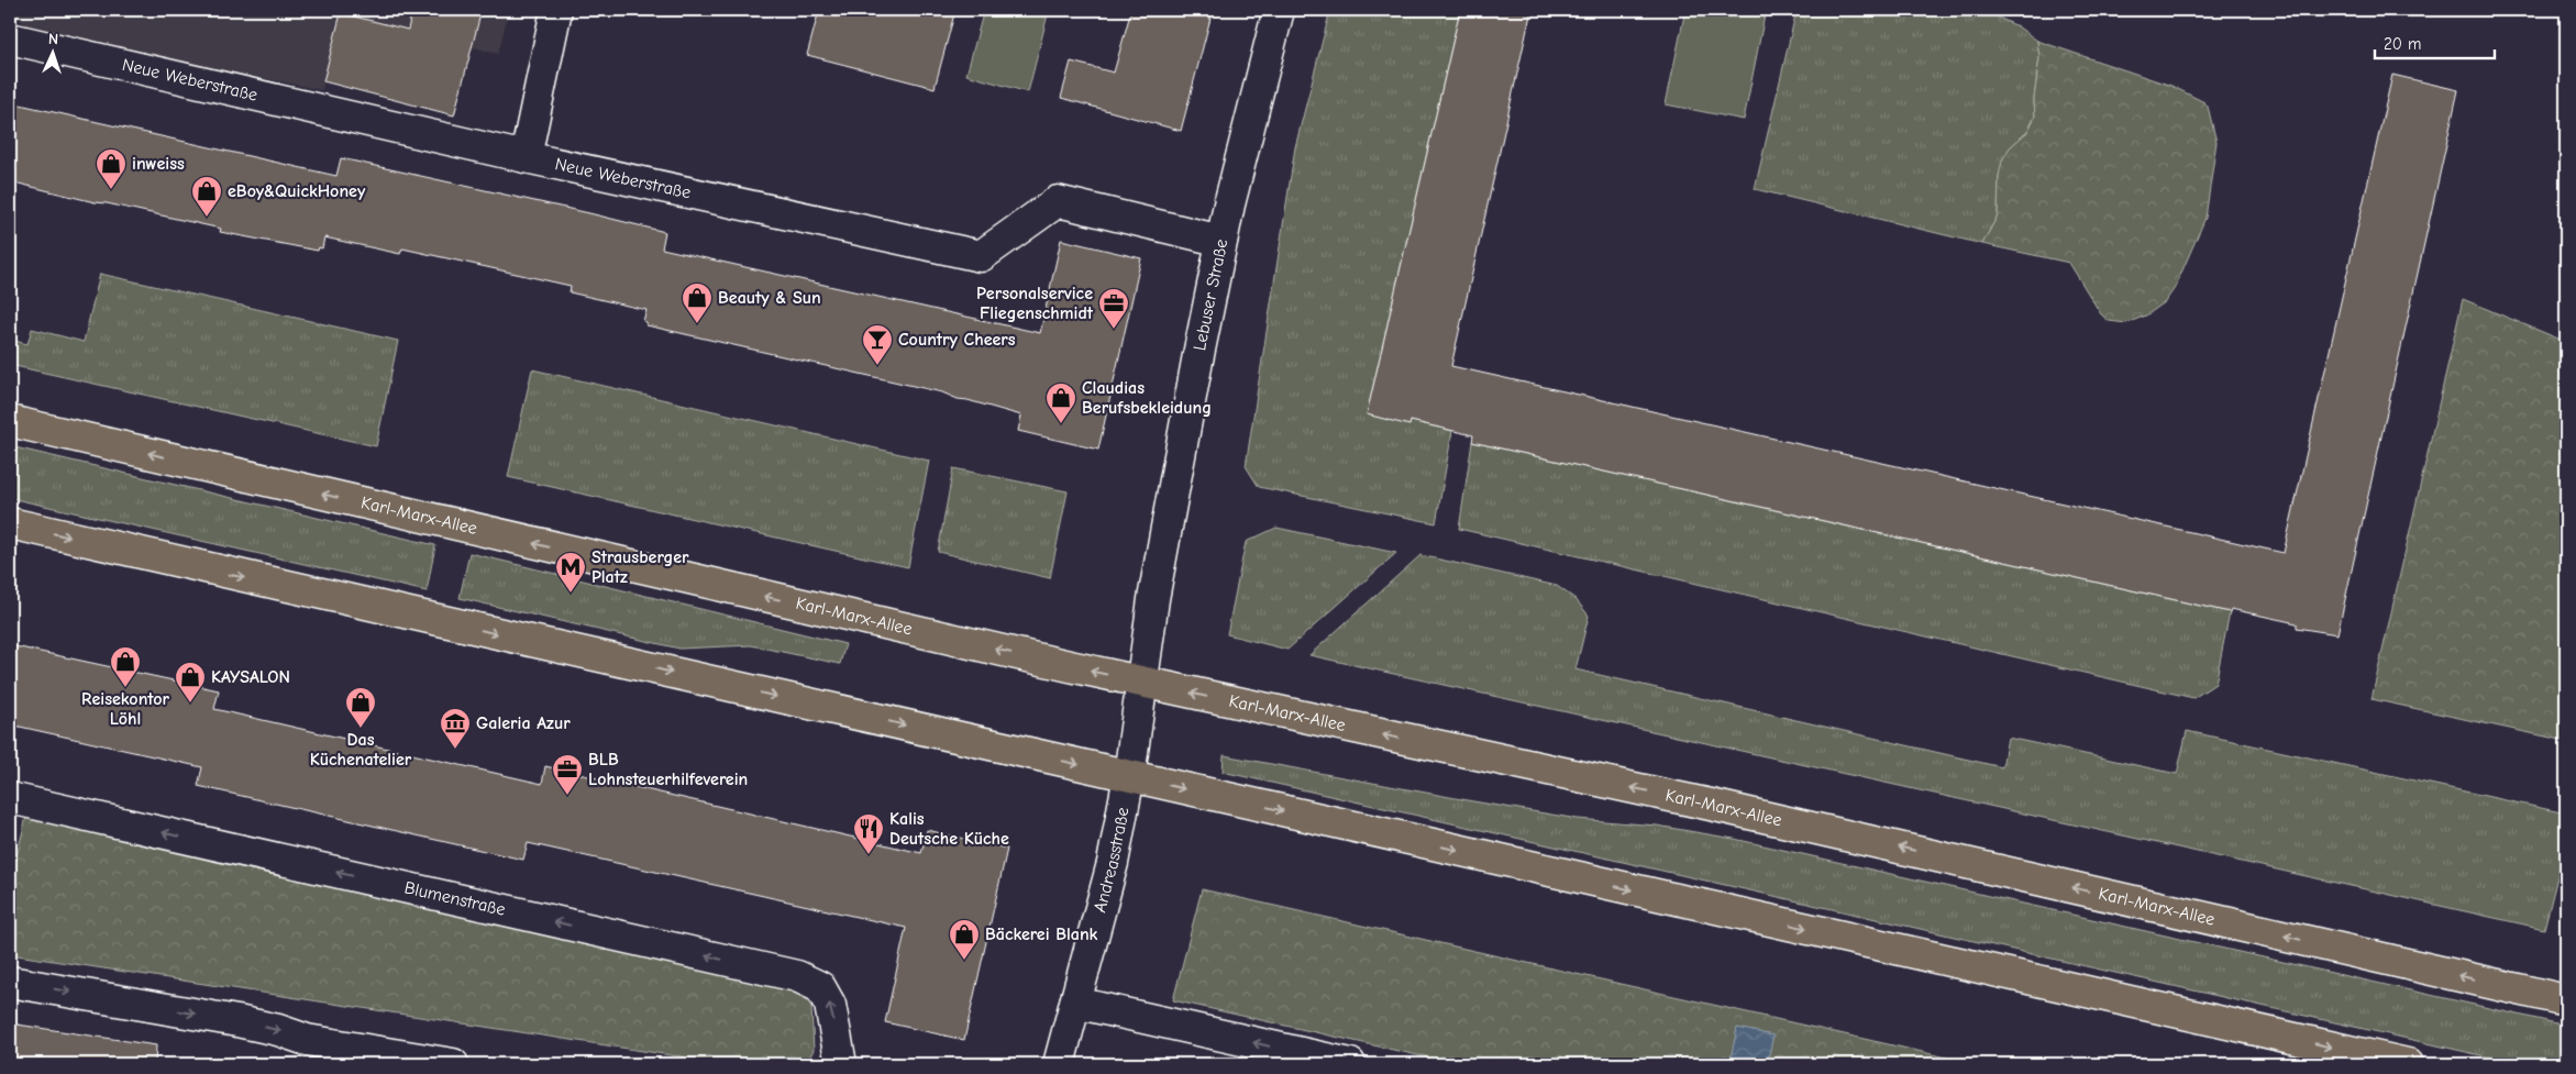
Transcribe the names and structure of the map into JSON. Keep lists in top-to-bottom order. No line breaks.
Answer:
{"streets":{"main road":["Karl-Marx-Allee"],"street":["Neue Weberstraße","Lebuser Straße","Andreasstraße","Blumenstraße"]},"crossings":[["Neue Weberstraße","Lebuser Straße"],["Lebuser Straße","Karl-Marx-Allee"],["Lebuser Straße","Andreasstraße"],["Karl-Marx-Allee","Andreasstraße"]],"places":{"shop":["inweiss","eBoy&QuickHoney","Beauty & Sun","Claudias Berufsbekleidung","Reisekontor Löhl","KAYSALON","Das Küchenatelier","Bäckerei Blank"],"office":["Personalservice Fliegenschmidt","BLB Lohnsteuerhilfeverein"],"bar":["Country Cheers"],"metro station":["Strausberger Platz"],"museum":["Galeria Azur"],"restaurant":["Kalis Deutsche Küche"]},"scale_bar":"20 m","north":"top"}
